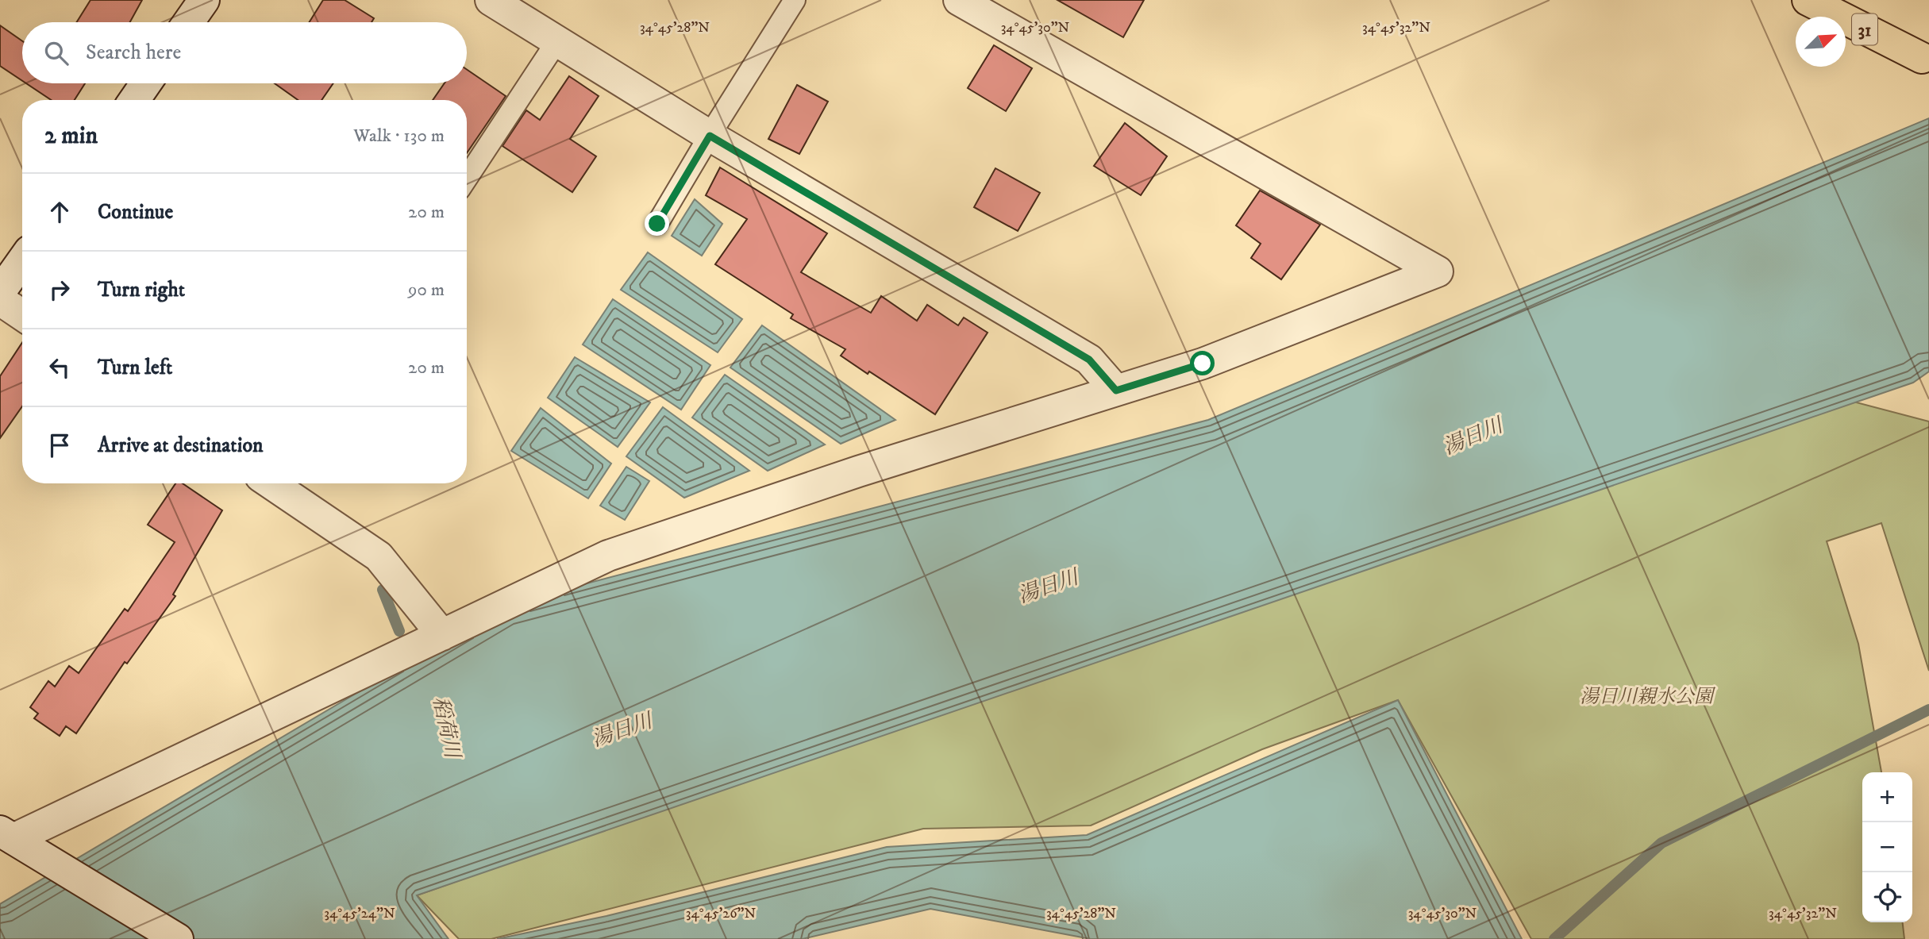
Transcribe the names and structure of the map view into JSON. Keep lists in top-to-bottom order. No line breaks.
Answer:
{"streets":{"main road":["31"]},"water":["湯日川","稻荷川"],"parks":["湯日川親水公園"],"north":"top right","page":{"search":"Search here","heading":["2 min","Walk · 130 m"],"list":[["Continue","20 m"],["Turn right","90 m"],["Turn left","20 m"],"Arrive at destination"],"map_buttons":["+","−"]},"coordinates":["34°45'28\"N","34°45'30\"N","34°45'32\"N","34°45'24\"N","34°45'26\"N"]}
